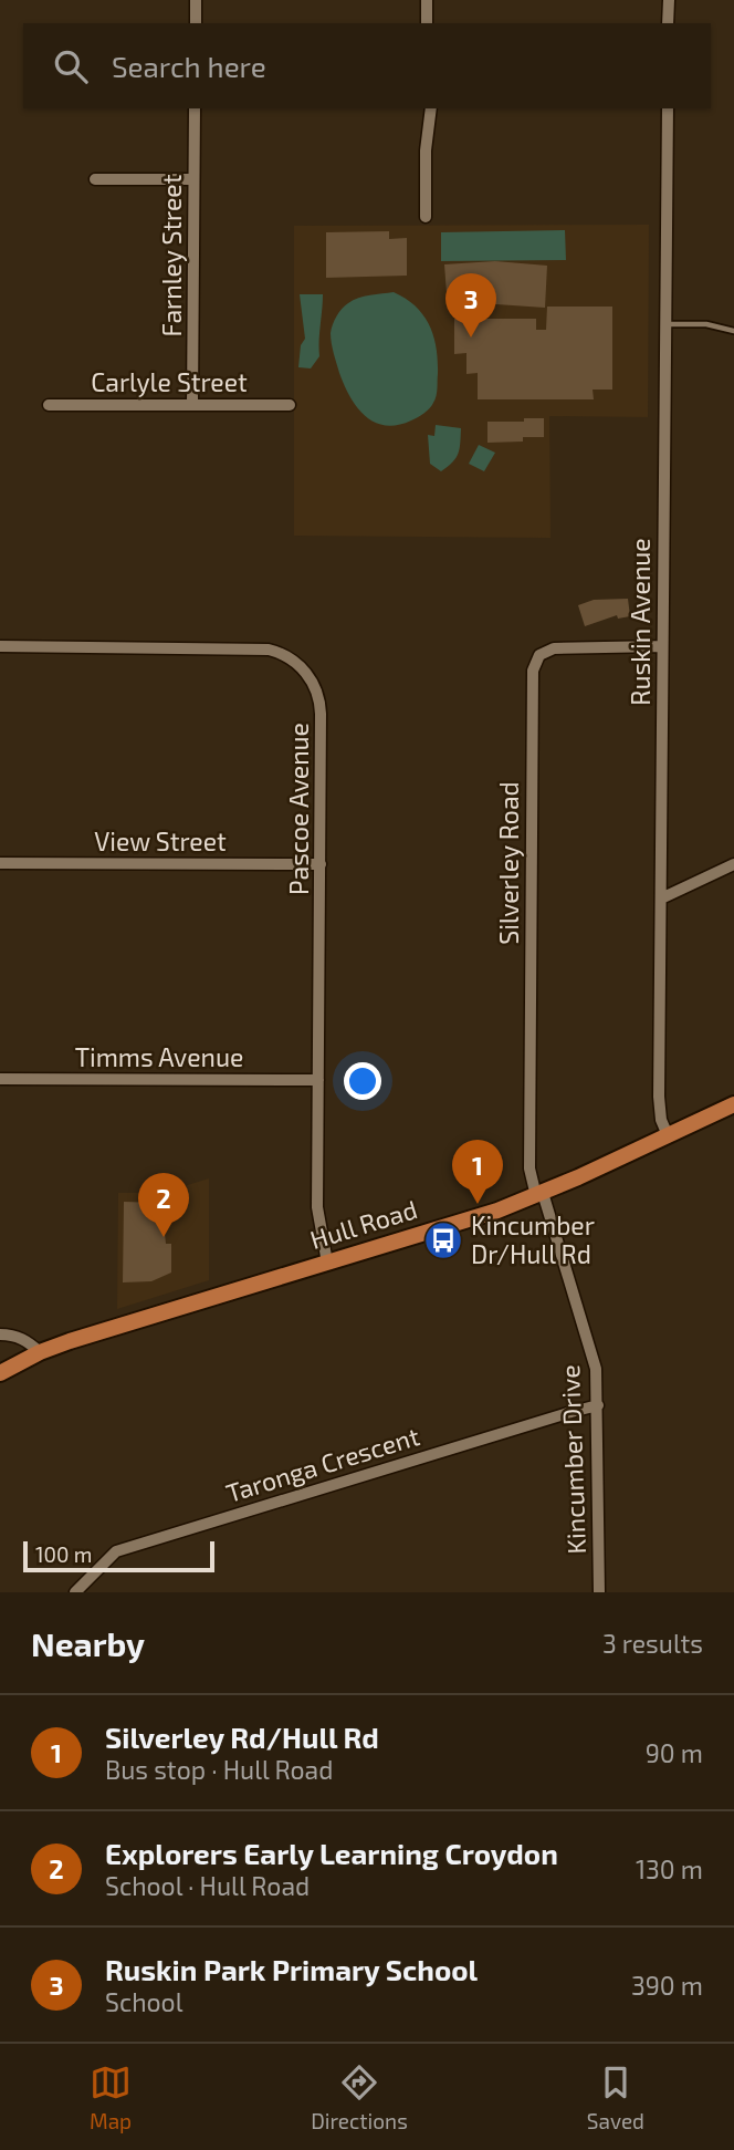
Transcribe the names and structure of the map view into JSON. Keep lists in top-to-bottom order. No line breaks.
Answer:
{"streets":{"main road":["Hull Road"],"street":["Farnley Street","Carlyle Street","Ruskin Avenue","Pascoe Avenue","View Street","Silverley Road","Timms Avenue","Kincumber Drive","Taronga Crescent"]},"crossings":[["Farnley Street","Carlyle Street"],["Ruskin Avenue","Silverley Road"],["Ruskin Avenue","Hull Road"],["Pascoe Avenue","View Street"],["Pascoe Avenue","Timms Avenue"],["Pascoe Avenue","Hull Road"],["Silverley Road","Hull Road"],["Silverley Road","Kincumber Drive"],["Hull Road","Kincumber Drive"],["Kincumber Drive","Taronga Crescent"]],"places":{"bus stop":["Kincumber Dr/Hull Rd"]},"scale_bar":"100 m","page":{"search":"Search here","pins":["3","1","2"],"scale":"100 m","heading":["Nearby","3 results"],"list":[{"mark":"1","name":"Silverley Rd/Hull Rd","note":"Bus stop · Hull Road","value":"90 m"},{"mark":"2","name":"Explorers Early Learning Croydon","note":"School · Hull Road","value":"130 m"},{"mark":"3","name":"Ruskin Park Primary School","note":"School","value":"390 m"}],"nav":["Map","Directions","Saved"]}}
